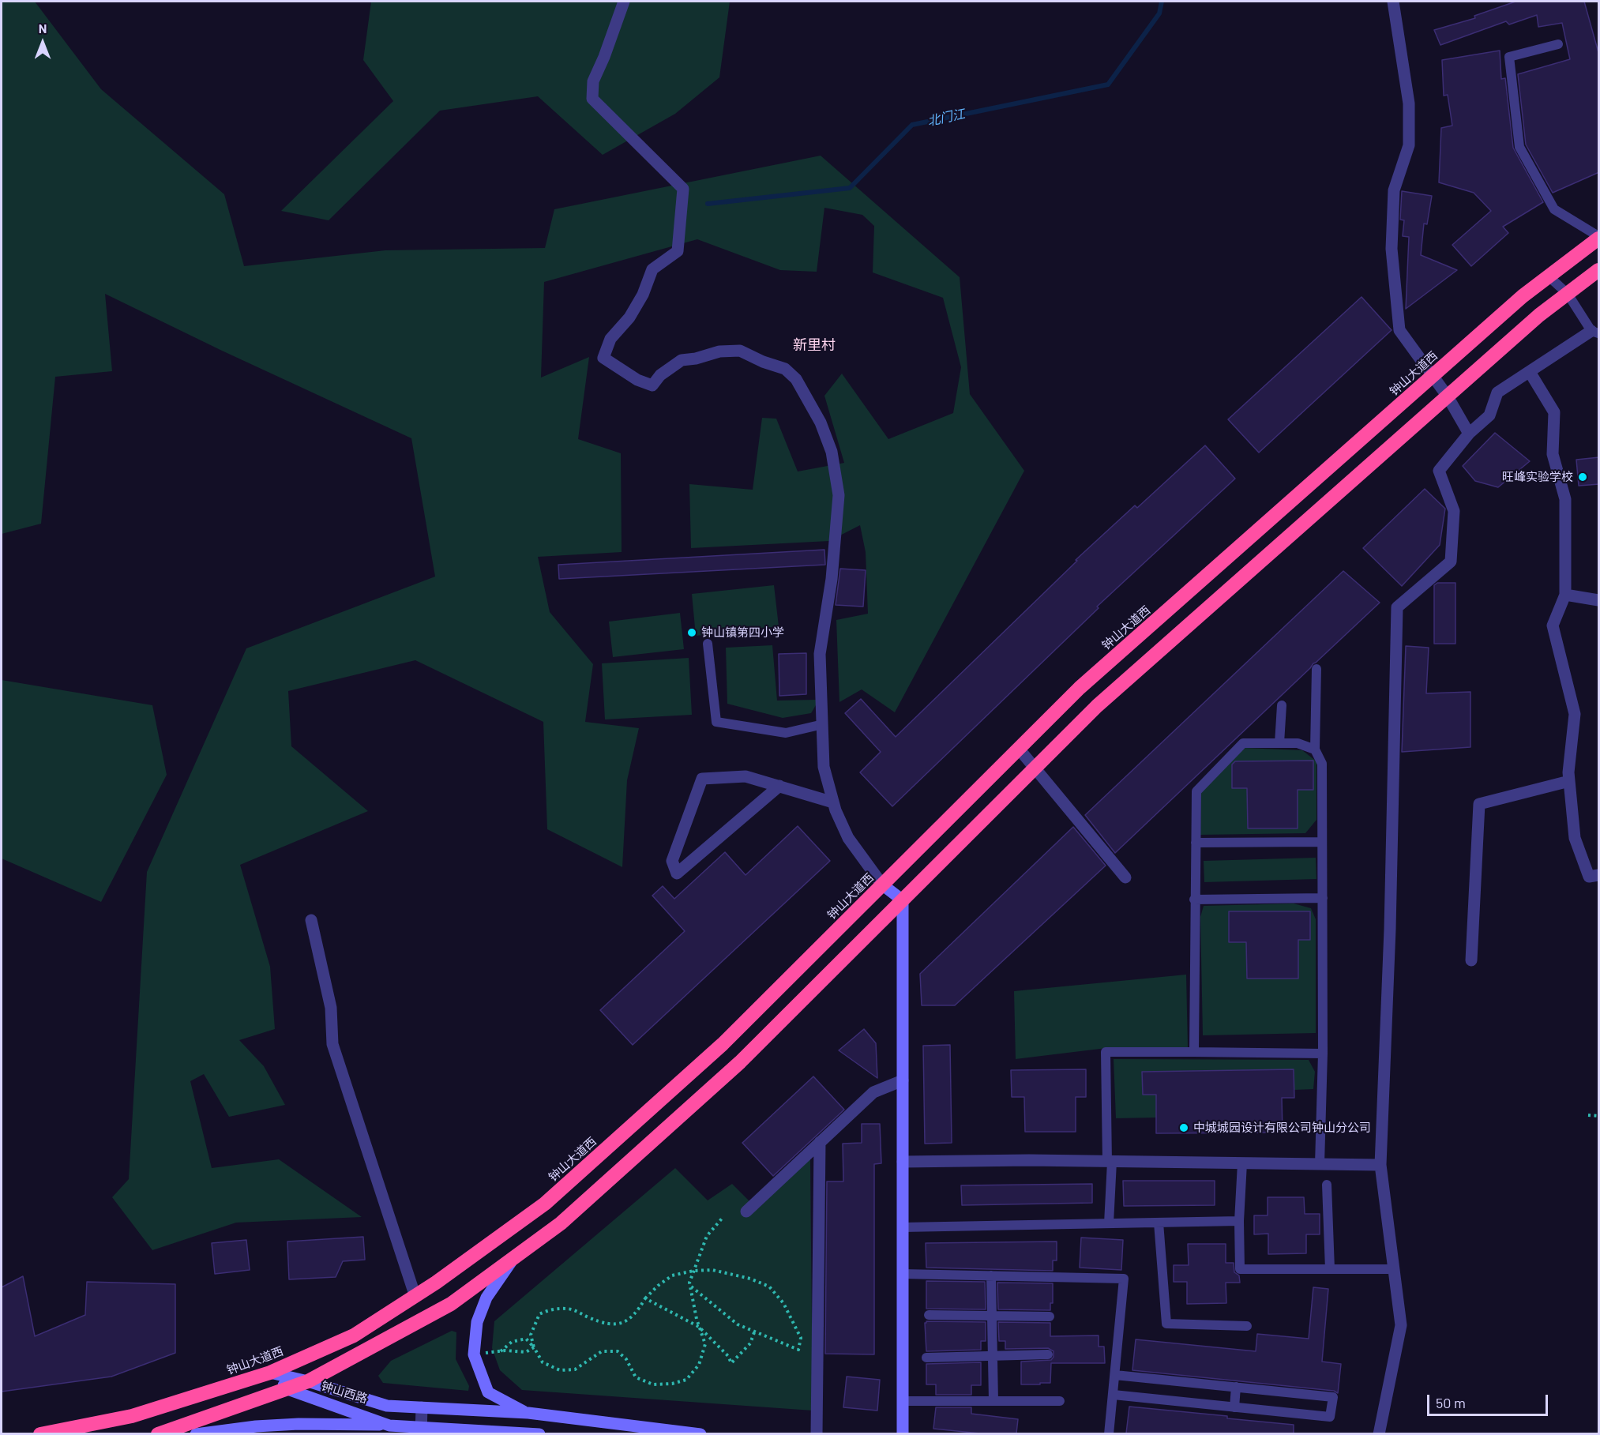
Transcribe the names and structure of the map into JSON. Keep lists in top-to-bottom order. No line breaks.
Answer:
{"streets":{"highway":["钟山大道西"],"main road":["钟山西路"]},"crossings":[["钟山大道西","钟山西路"]],"districts":["新里村"],"water":["北门江"],"places":["旺峰实验学校","钟山镇第四小学","中城城园设计有限公司钟山分公司"],"scale_bar":"50 m","north":"top"}
